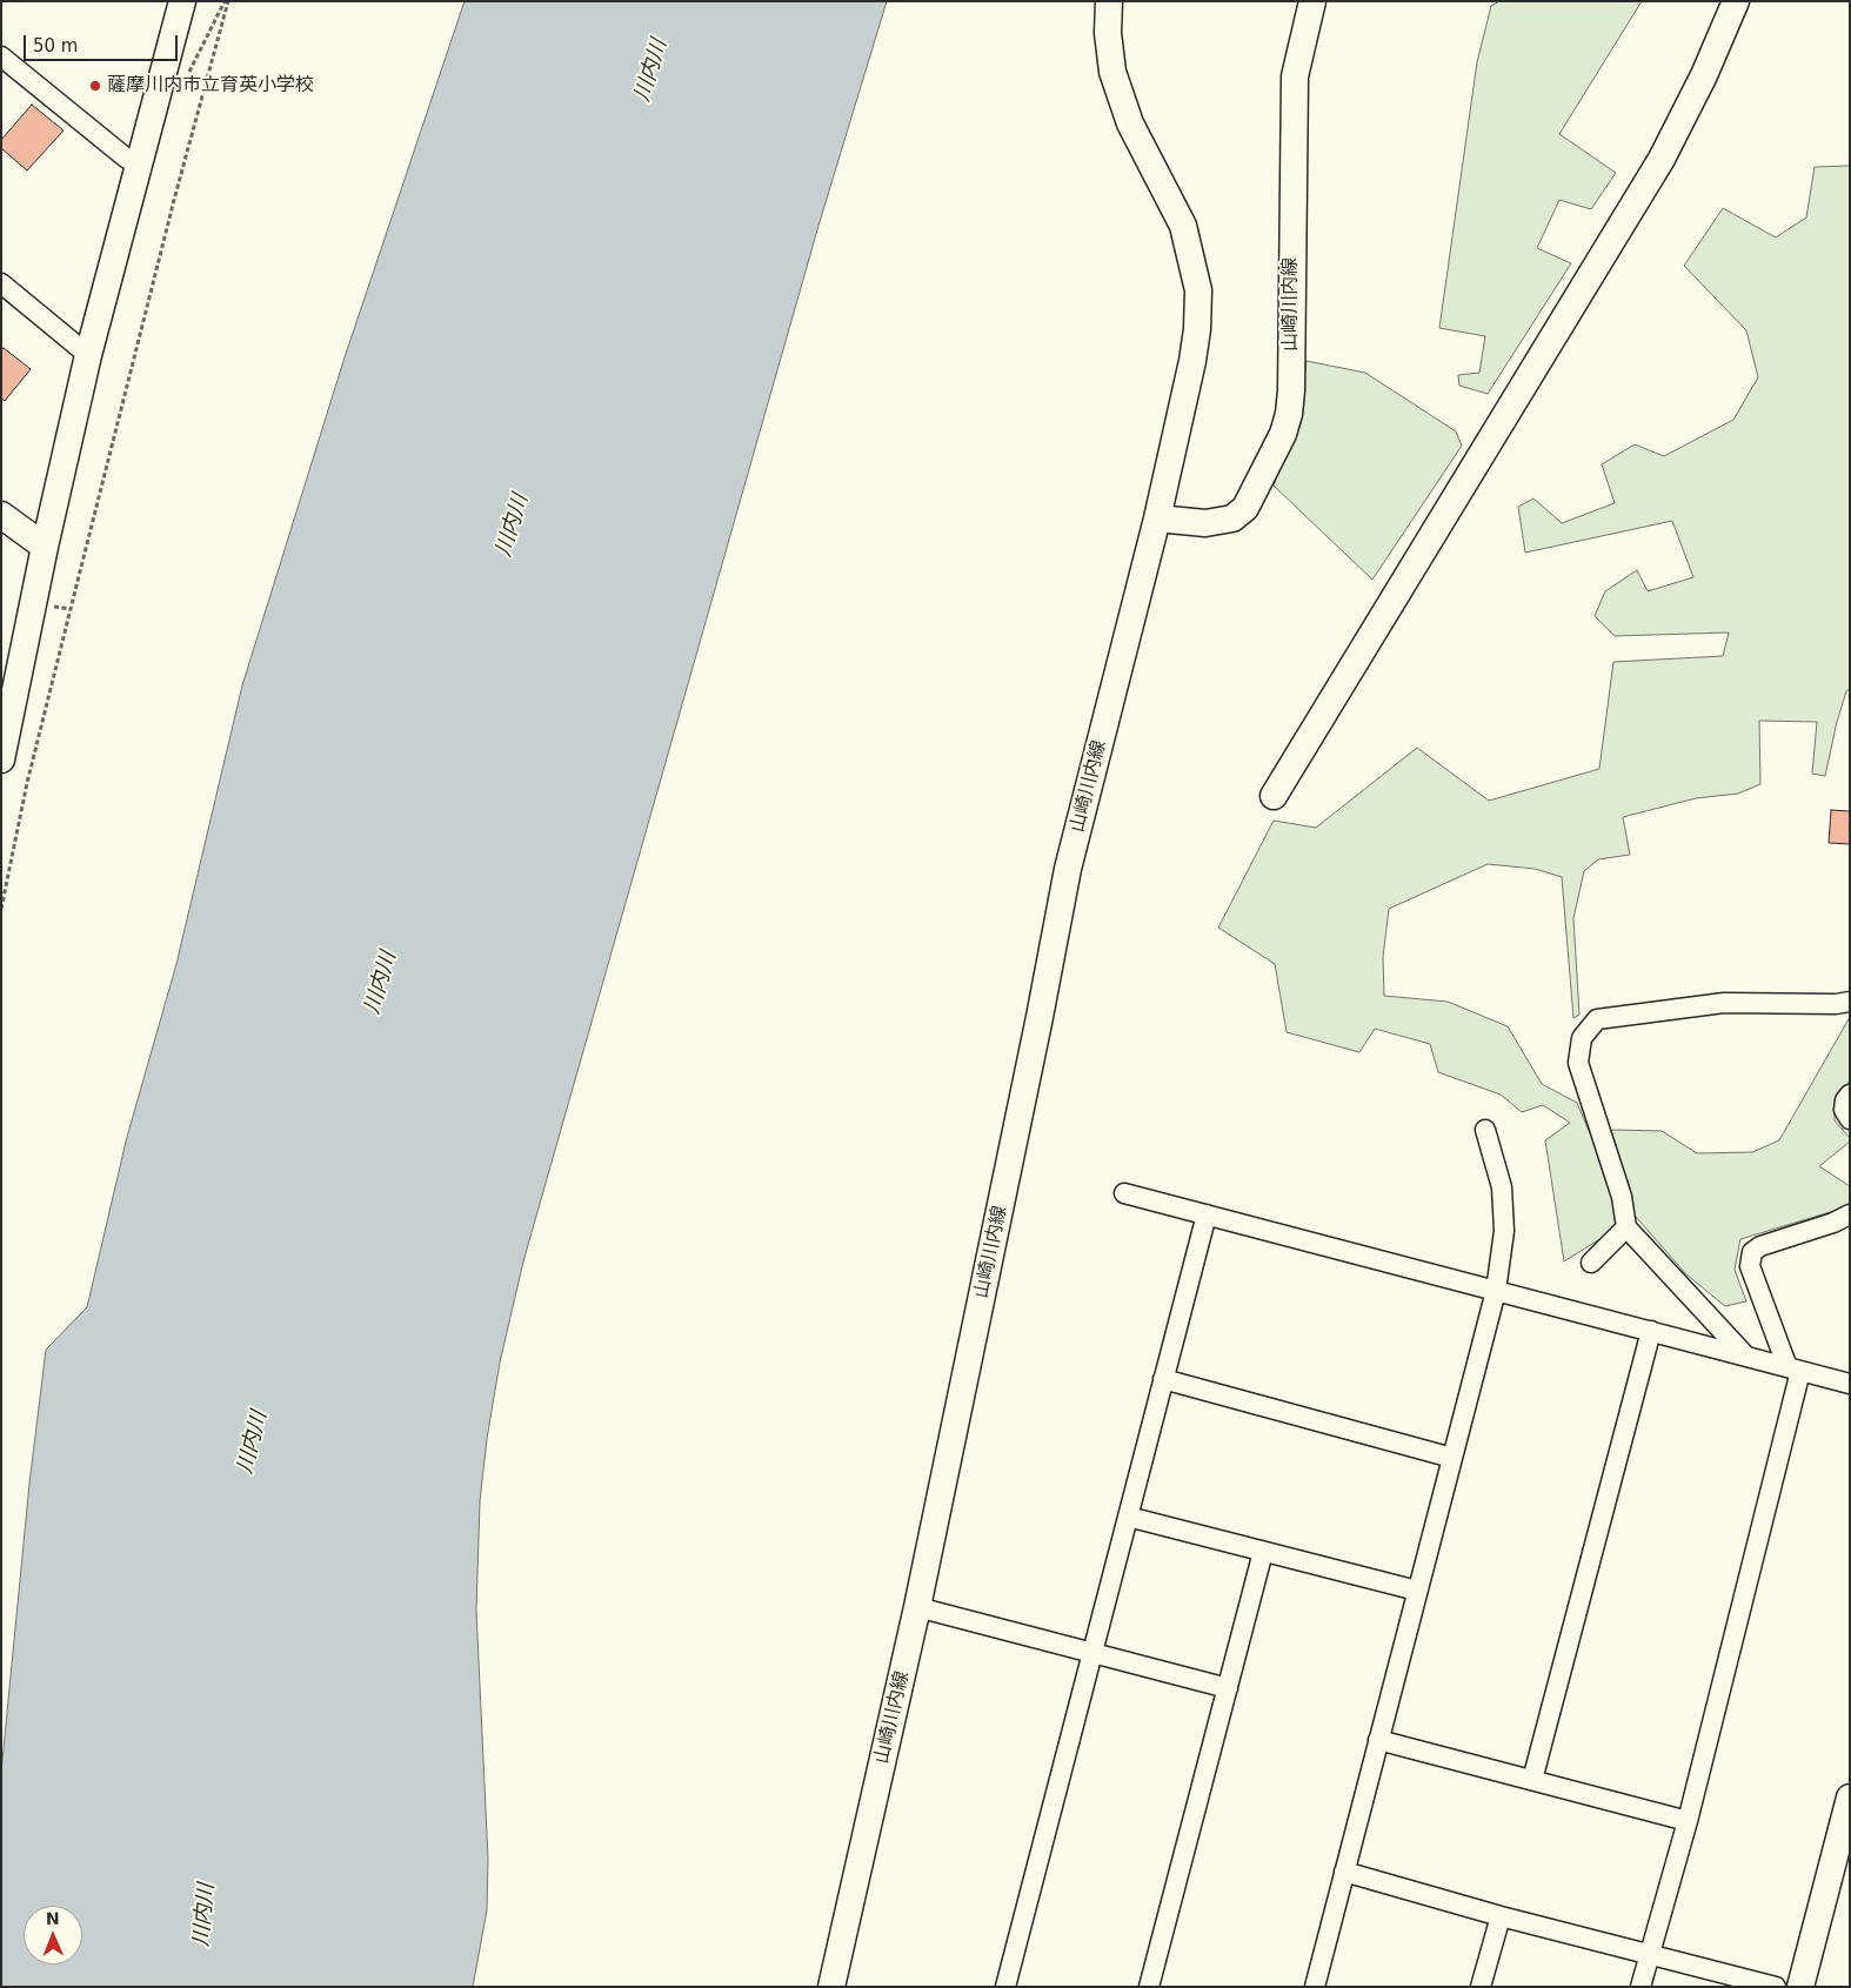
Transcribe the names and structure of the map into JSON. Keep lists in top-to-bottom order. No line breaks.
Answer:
{"streets":{"main road":["山崎川内線"]},"water":["川内川"],"places":["薩摩川内市立育英小学校"],"scale_bar":"50 m","north":"top"}
